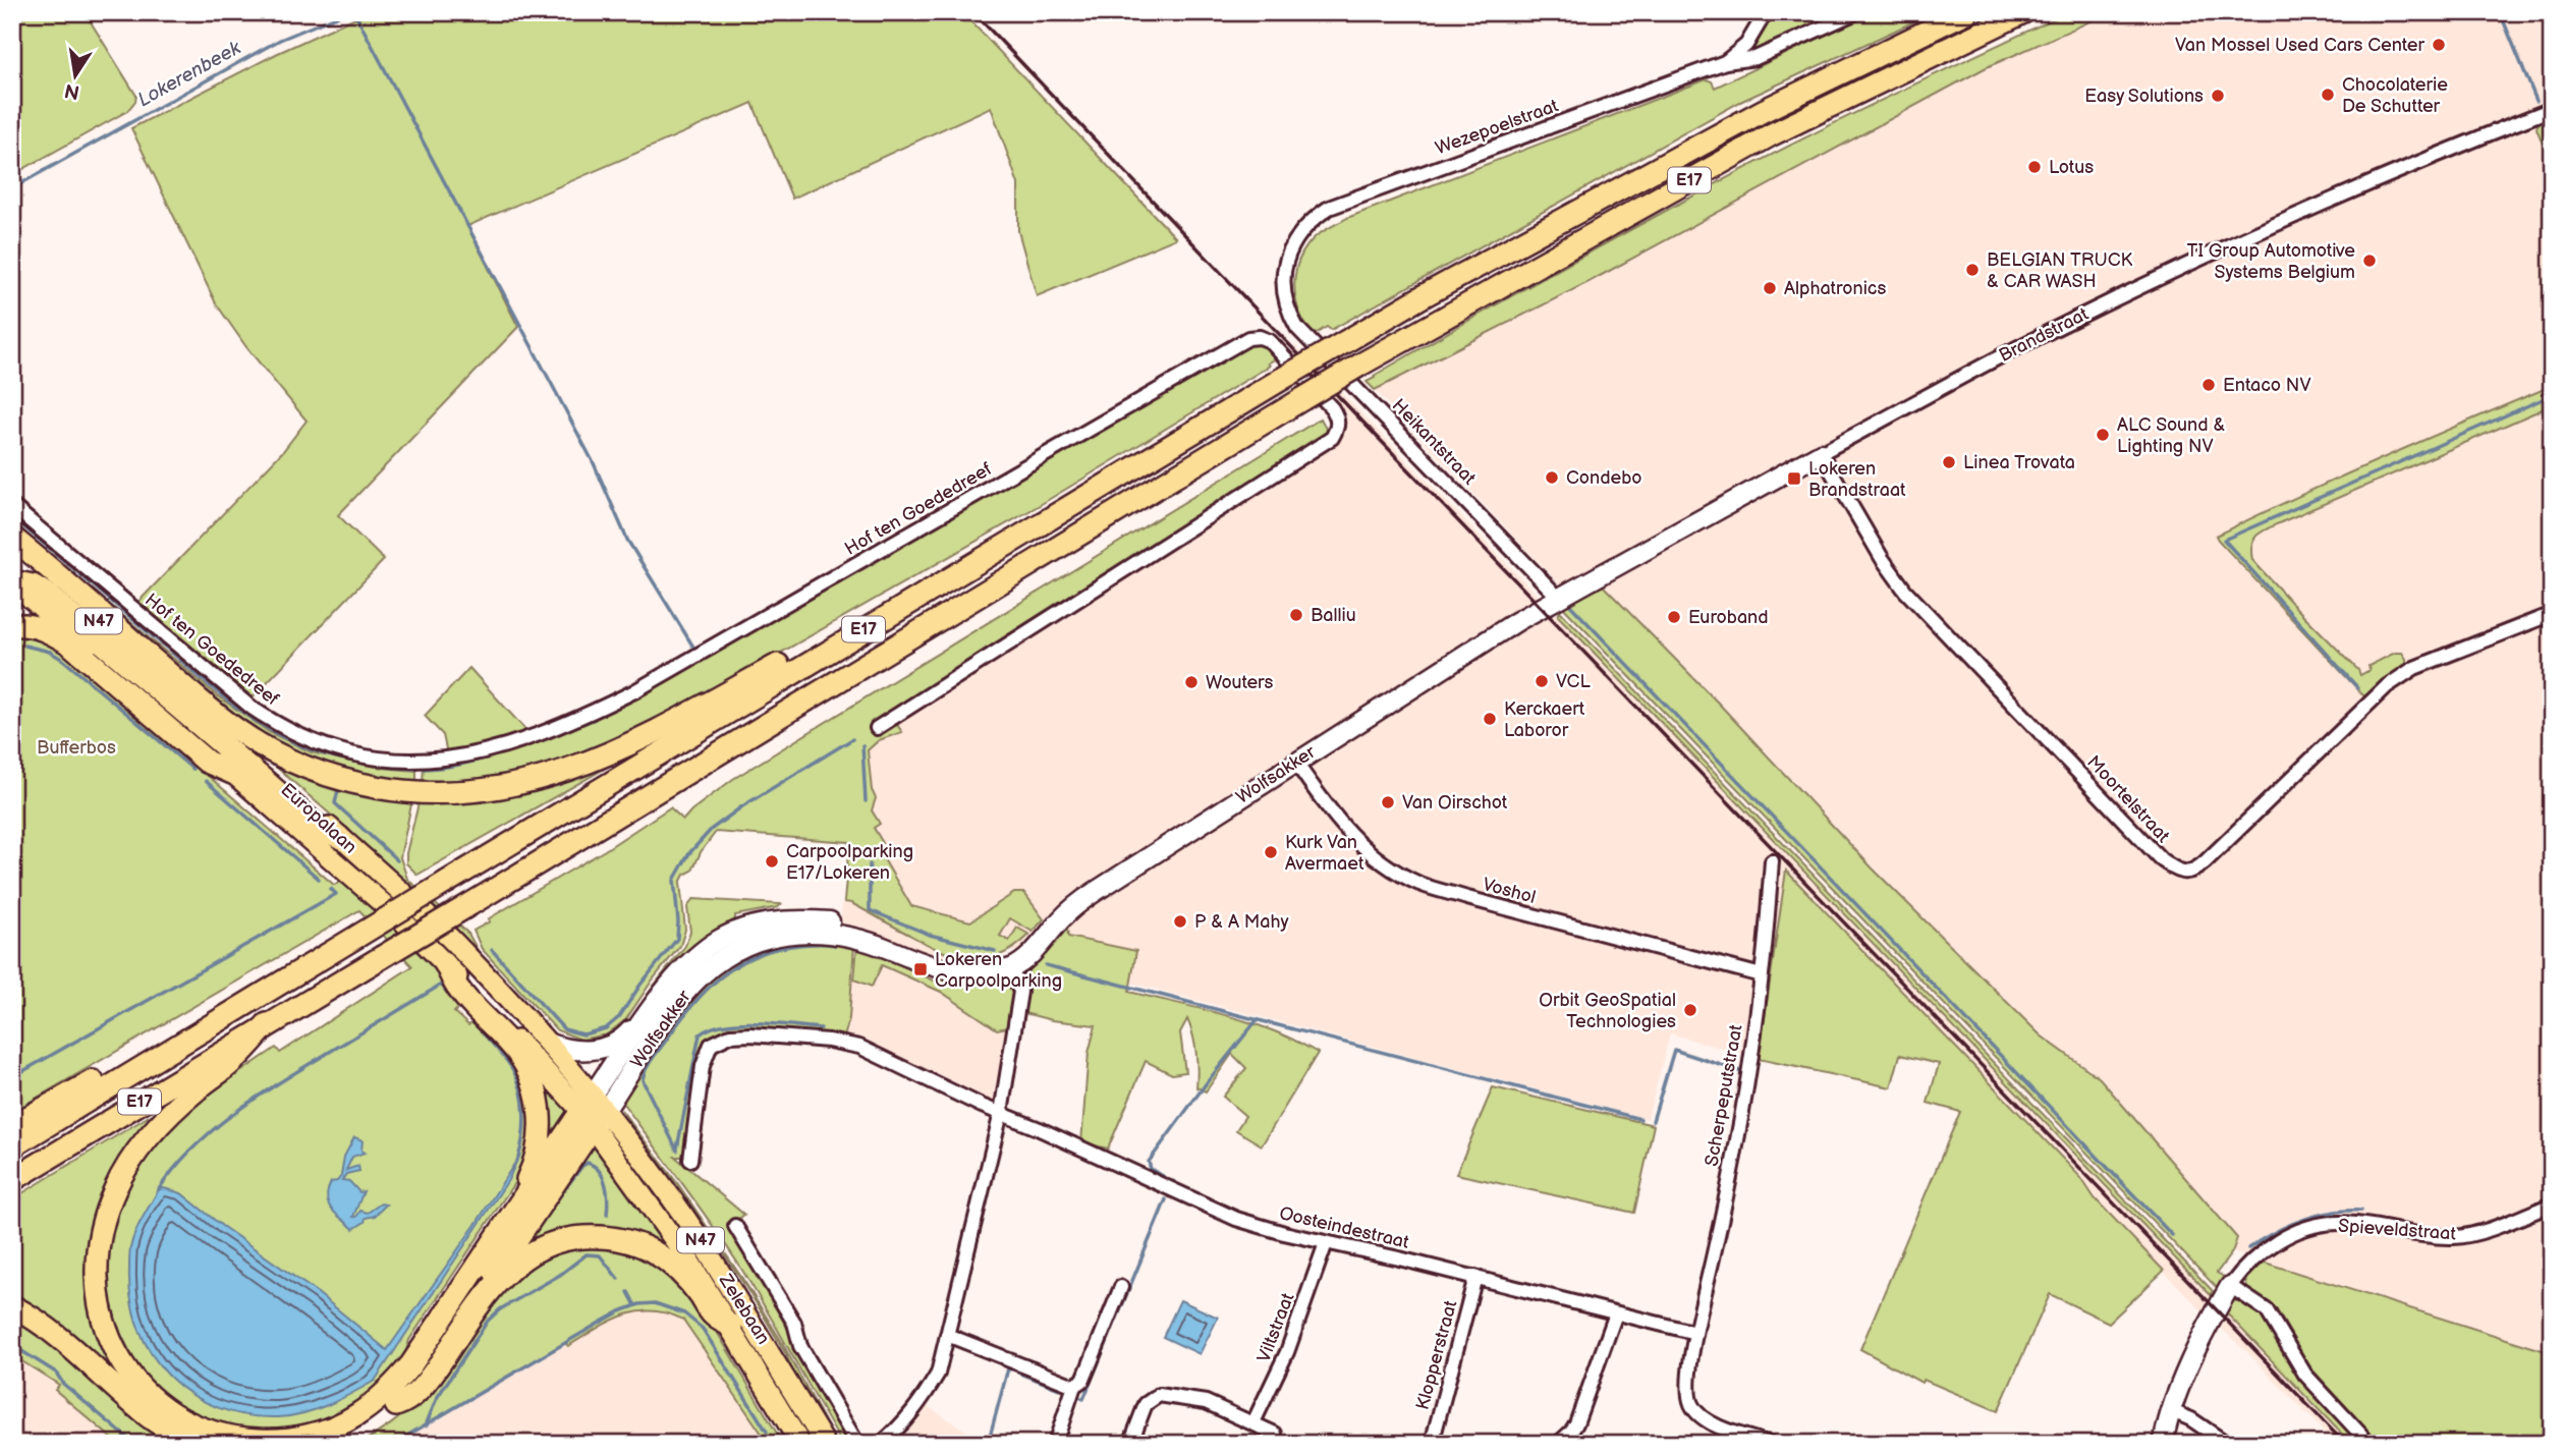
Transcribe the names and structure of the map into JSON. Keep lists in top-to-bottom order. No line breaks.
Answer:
{"streets":{"highway":["E17"],"main road":["N47","Europalaan","Zelebaan"],"street":["Wezepoelstraat","Brandstraat","Heikantstraat","Hof ten Goededreef","Wolfsakker","Moortelstraat","Voshol","Scherpeputstraat","Oosteindestraat","Spieveldstraat","Viltstraat","Klopperstraat"]},"crossings":[["Wezepoelstraat","Heikantstraat"],["Brandstraat","Heikantstraat"],["Brandstraat","Wolfsakker"],["Brandstraat","Moortelstraat"],["Heikantstraat","Wolfsakker"],["Wolfsakker","Europalaan"],["Wolfsakker","Voshol"],["Wolfsakker","Zelebaan"],["Europalaan","Zelebaan"],["Voshol","Scherpeputstraat"],["Scherpeputstraat","Oosteindestraat"],["Oosteindestraat","Viltstraat"],["Oosteindestraat","Klopperstraat"]],"water":["Lokerenbeek"],"parks":["Bufferbos"],"places":{"other":["Van Mossel Used Cars Center","Chocolaterie De Schutter","Easy Solutions","Lotus","TI Group Automotive Systems Belgium","BELGIAN TRUCK & CAR WASH","Alphatronics","Entaco NV","ALC Sound & Lighting NV","Linea Trovata","Condebo","Balliu","Euroband","VCL","Wouters","Kerckaert Laboror","Van Oirschot","Kurk Van Avermaet","Carpoolparking E17/Lokeren","P & A Mahy","Orbit GeoSpatial Technologies"],"transit":["Lokeren Brandstraat","Lokeren Carpoolparking"]},"north":"bottom"}
